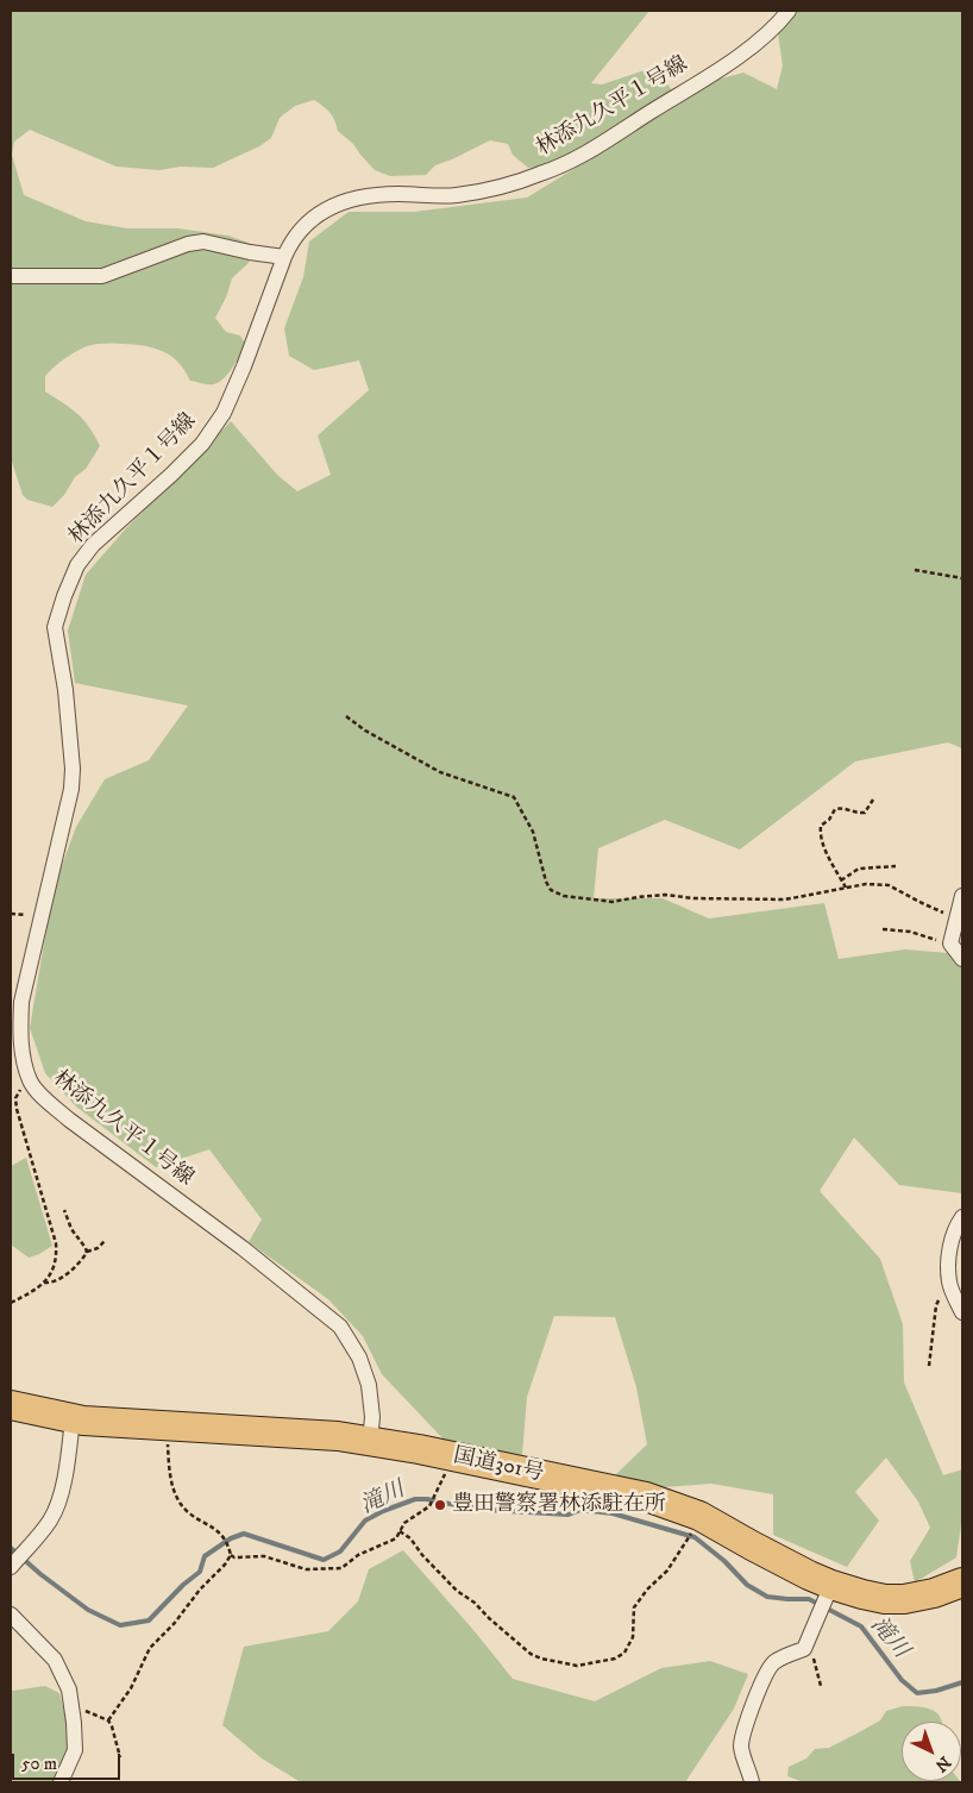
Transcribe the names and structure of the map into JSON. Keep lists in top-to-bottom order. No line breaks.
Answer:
{"streets":{"highway":["国道301号"],"street":["林添九久平１号線"]},"crossings":[["林添九久平１号線","国道301号"]],"water":["滝川"],"places":["豊田警察署林添駐在所"],"scale_bar":"50 m","north":"bottom right"}
